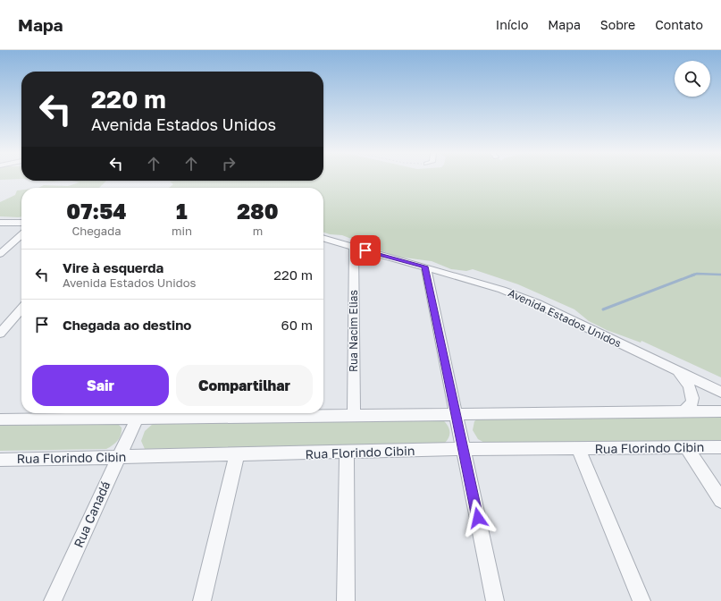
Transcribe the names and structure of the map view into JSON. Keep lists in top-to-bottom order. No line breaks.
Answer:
{"streets":{"street":["Avenida Estados Unidos","Rua Nacim Elias","Rua Florindo Cibin","Rua Canadá"]},"crossings":[["Avenida Estados Unidos","Rua Nacim Elias"],["Rua Florindo Cibin","Rua Canadá"]],"page":{"header":"Mapa","nav":["Início","Mapa","Sobre","Contato"],"turn":["220 m","Avenida Estados Unidos"],"eta":["07:54","Chegada","1","min","280","m"],"list":[{"name":"Vire à esquerda","note":"Avenida Estados Unidos","value":"220 m"},{"name":"Chegada ao destino","value":"60 m"}],"buttons":["Sair","Compartilhar"]}}
